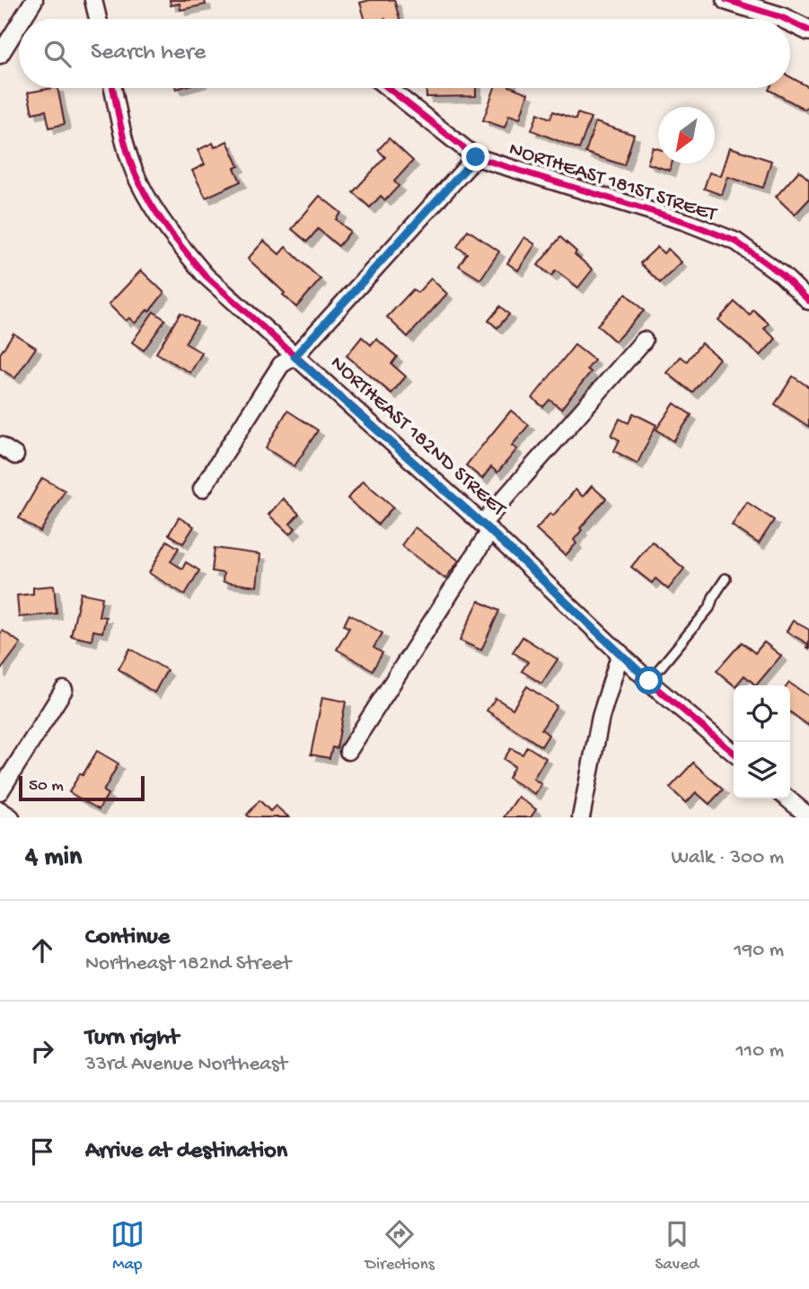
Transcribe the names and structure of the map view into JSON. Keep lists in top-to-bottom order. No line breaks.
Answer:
{"streets":{"street":["NORTHEAST 181ST STREET","NORTHEAST 182ND STREET"]},"scale_bar":"50 m","north":"bottom left","page":{"search":"Search here","scale":"50 m","heading":["4 min","Walk · 300 m"],"list":[["Continue","Northeast 182nd Street","190 m"],["Turn right","33rd Avenue Northeast","110 m"],"Arrive at destination"],"nav":["Map","Directions","Saved"]}}
